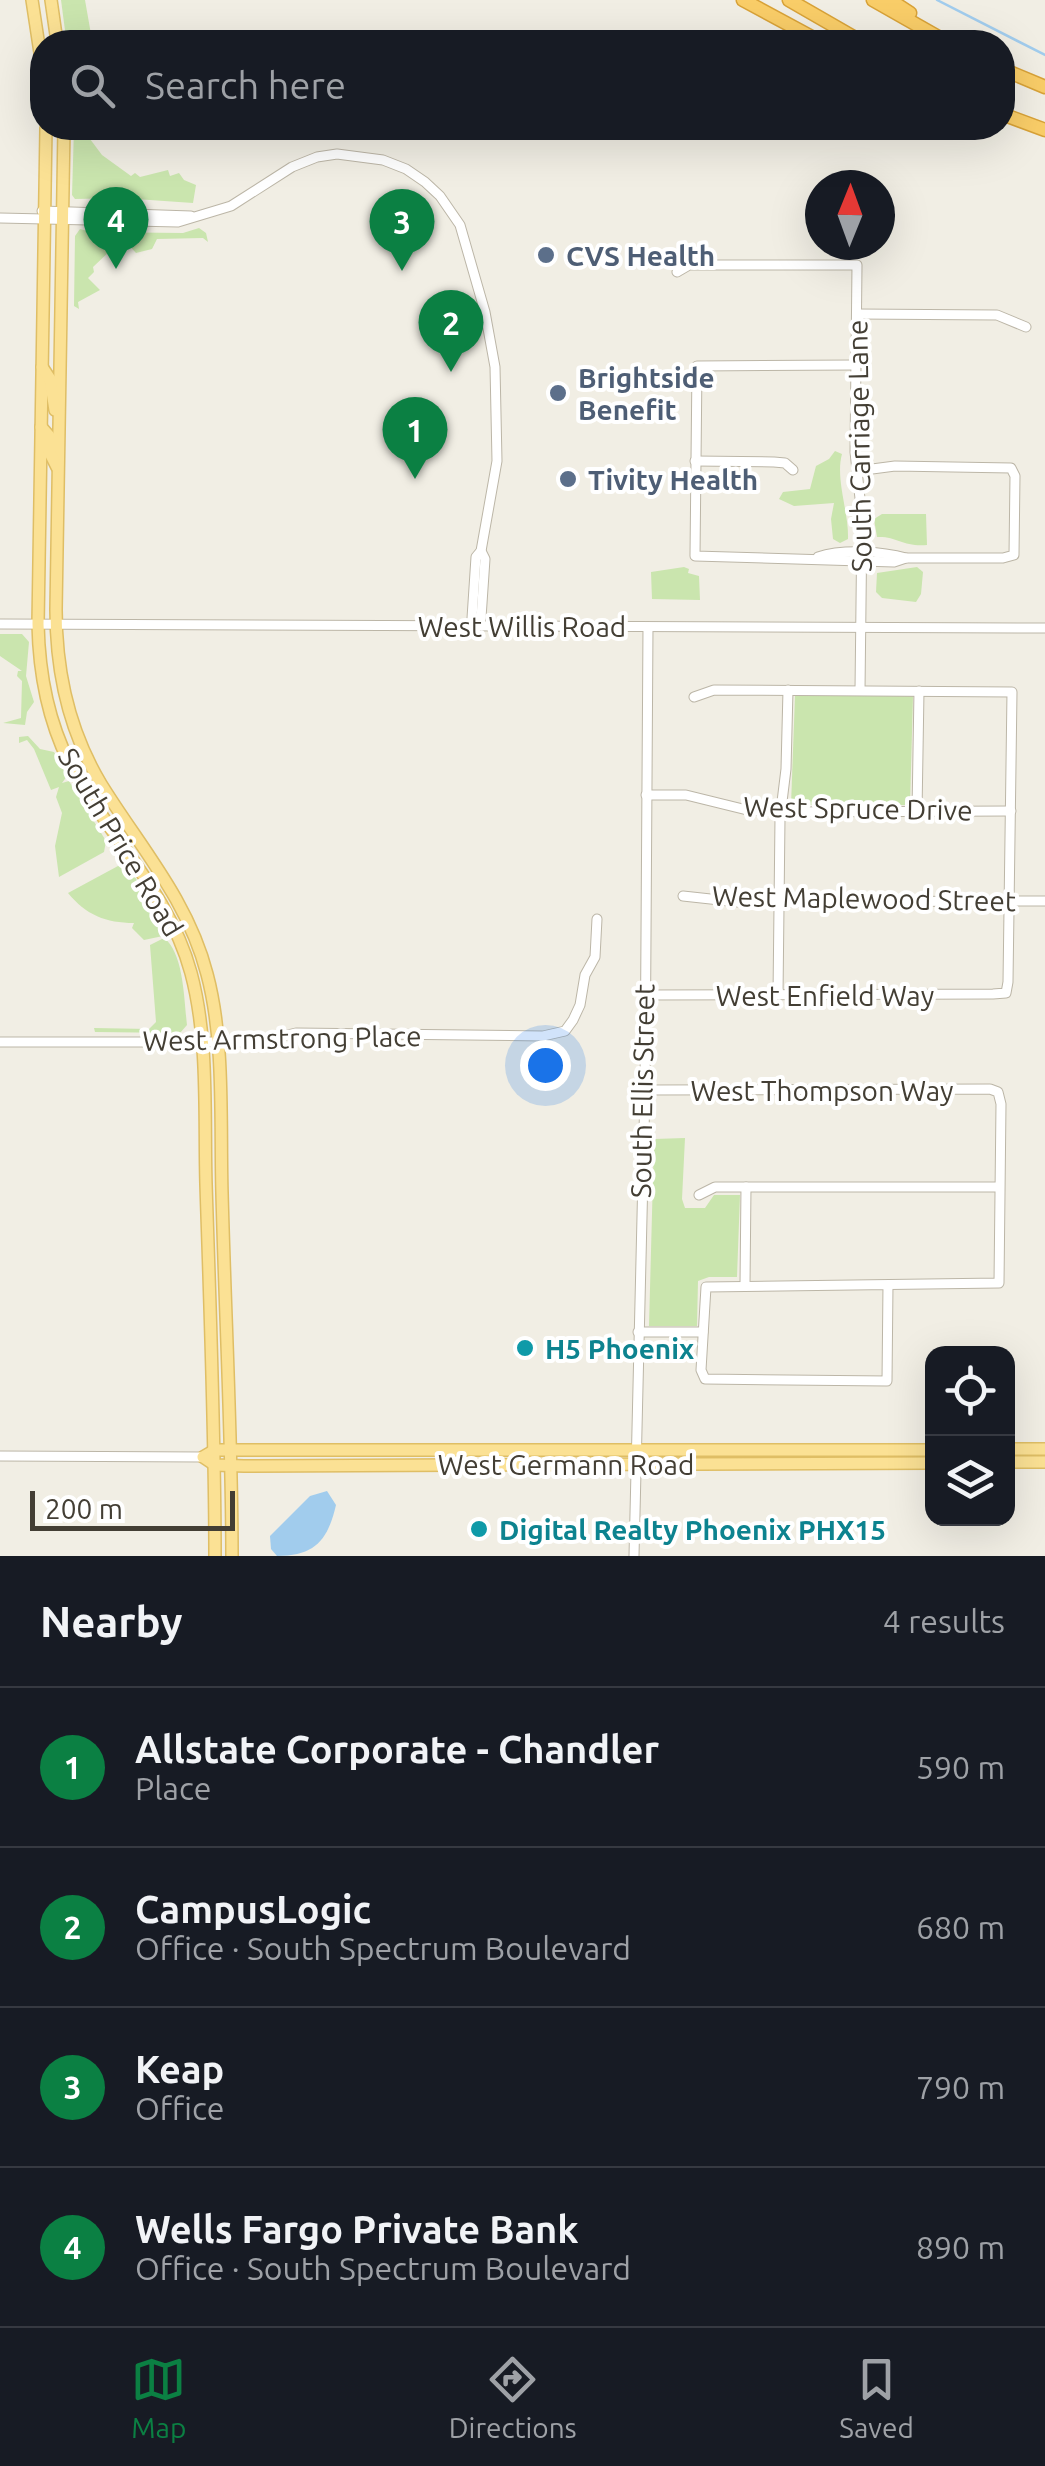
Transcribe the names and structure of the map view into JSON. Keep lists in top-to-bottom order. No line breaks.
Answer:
{"streets":{"main road":["South Price Road","West Germann Road"],"street":["South Carriage Lane","West Willis Road","West Spruce Drive","West Maplewood Street","West Enfield Way","West Armstrong Place","West Thompson Way","South Ellis Street"]},"crossings":[["South Carriage Lane","West Willis Road"],["West Willis Road","South Price Road"],["West Willis Road","South Ellis Street"],["West Spruce Drive","South Ellis Street"],["South Price Road","West Armstrong Place"],["South Price Road","West Germann Road"],["West Maplewood Street","West Enfield Way"],["West Enfield Way","South Ellis Street"],["West Thompson Way","South Ellis Street"],["South Ellis Street","West Germann Road"]],"places":["CVS Health","Brightside Benefit","Tivity Health","H5 Phoenix","Digital Realty Phoenix PHX15"],"scale_bar":"200 m","north":"top","page":{"search":"Search here","pins":["4","3","2","1"],"scale":"200 m","heading":["Nearby","4 results"],"list":[{"mark":"1","name":"Allstate Corporate - Chandler","note":"Place","value":"590 m"},{"mark":"2","name":"CampusLogic","note":"Office · South Spectrum Boulevard","value":"680 m"},{"mark":"3","name":"Keap","note":"Office","value":"790 m"},{"mark":"4","name":"Wells Fargo Private Bank","note":"Office · South Spectrum Boulevard","value":"890 m"}],"nav":["Map","Directions","Saved"]}}
